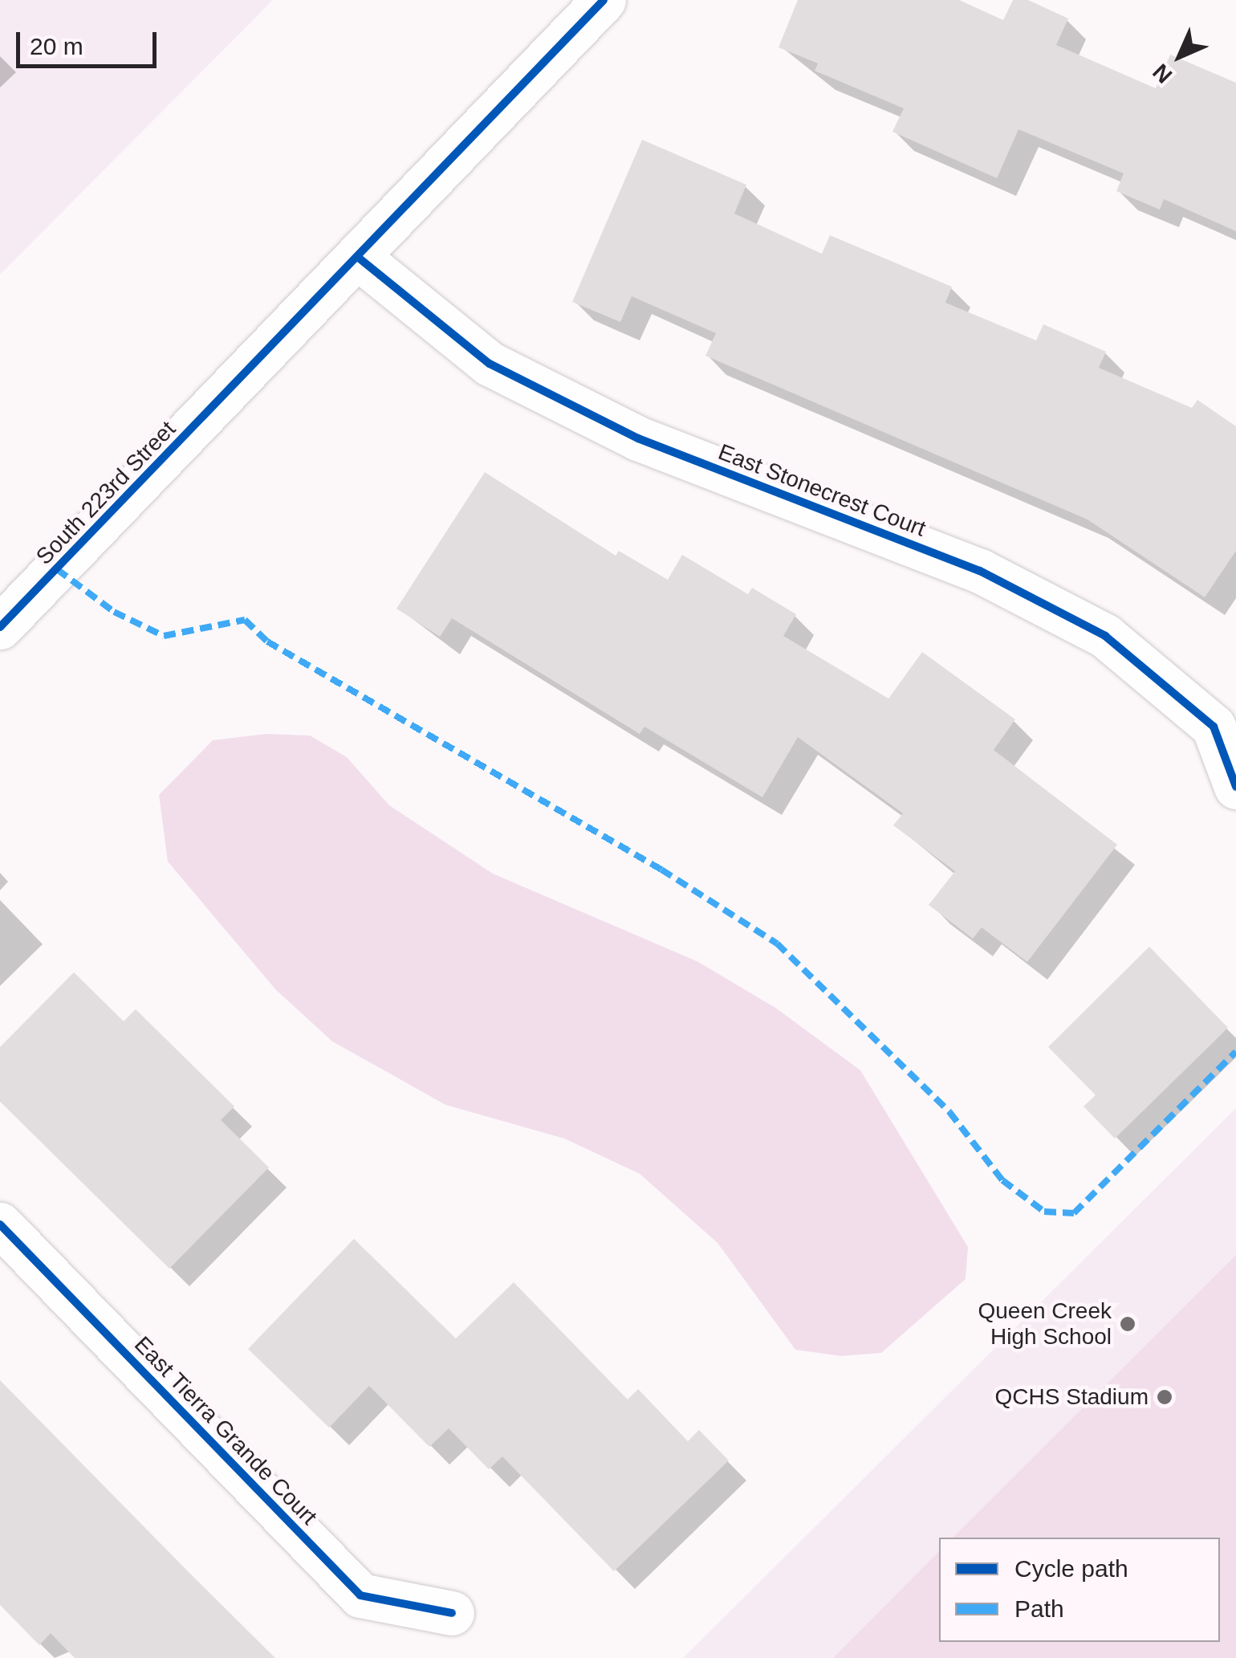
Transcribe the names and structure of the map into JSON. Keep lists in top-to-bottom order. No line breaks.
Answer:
{"streets":{"street":["East Stonecrest Court","South 223rd Street","East Tierra Grande Court"]},"crossings":[["East Stonecrest Court","South 223rd Street"]],"places":["Queen Creek High School","QCHS Stadium"],"legend":["Cycle path","Path"],"scale_bar":"20 m","north":"bottom left"}
